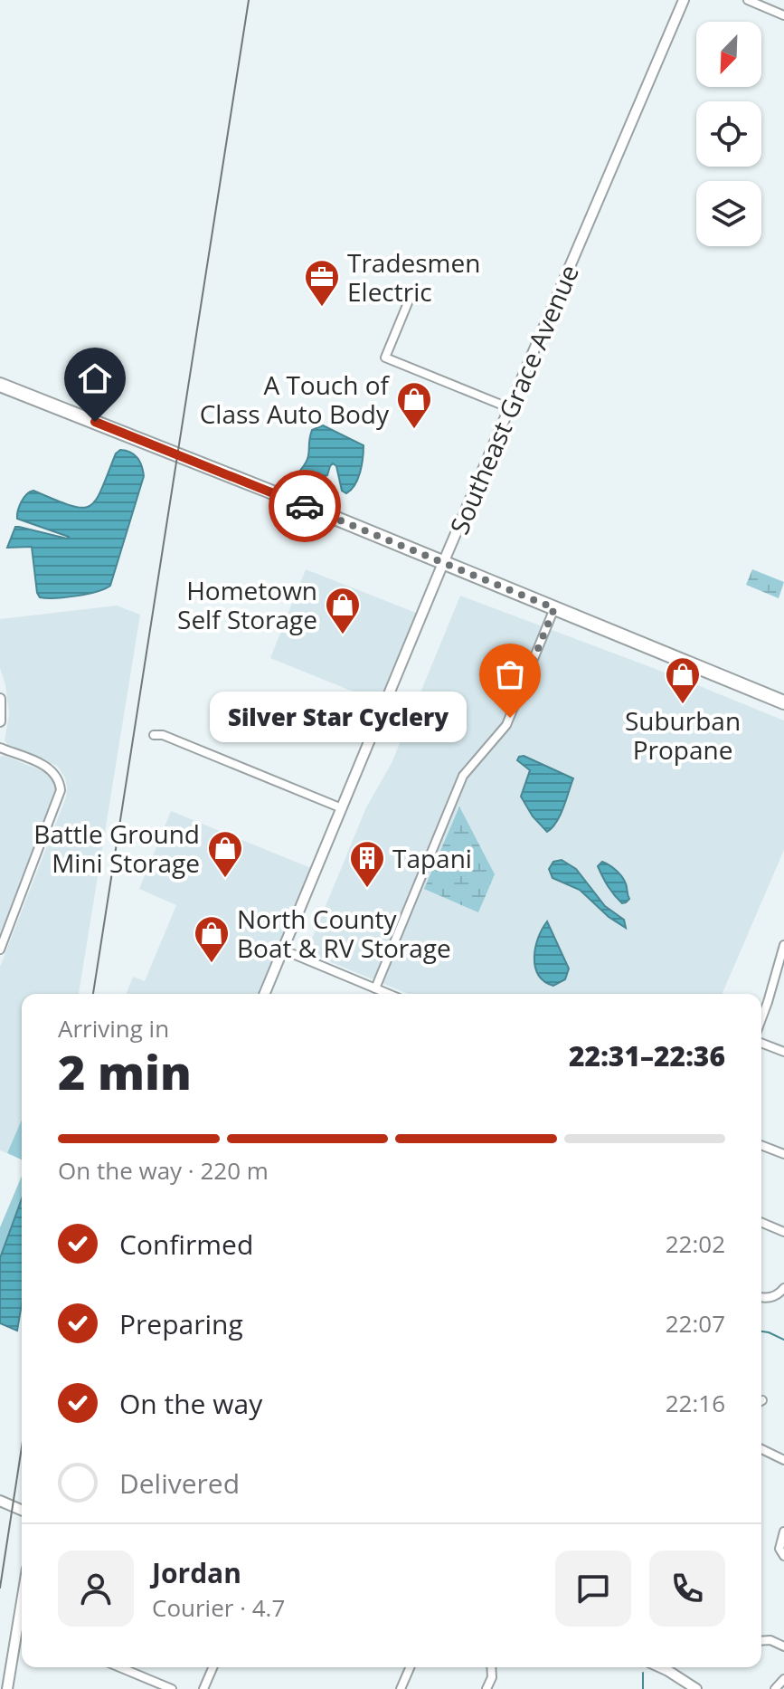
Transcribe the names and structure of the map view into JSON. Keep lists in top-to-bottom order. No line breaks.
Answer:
{"streets":{"street":["Southeast Grace Avenue"]},"places":{"office":["Tradesmen Electric"],"shop":["A Touch of Class Auto Body","Hometown Self Storage","Suburban Propane","Battle Ground Mini Storage","North County Boat & RV Storage"],"other":["Silver Star Cyclery"],"building":["Tapani"]},"north":"bottom left","page":{"bubble":"Silver Star Cyclery","heading":["2 min","Arriving in","22:31–22:36"],"panel":["Jordan","Courier · 4.7"],"bar":"On the way · 220 m","list":[["Confirmed","22:02"],["Preparing","22:07"],["On the way","22:16"],"Delivered"]}}
